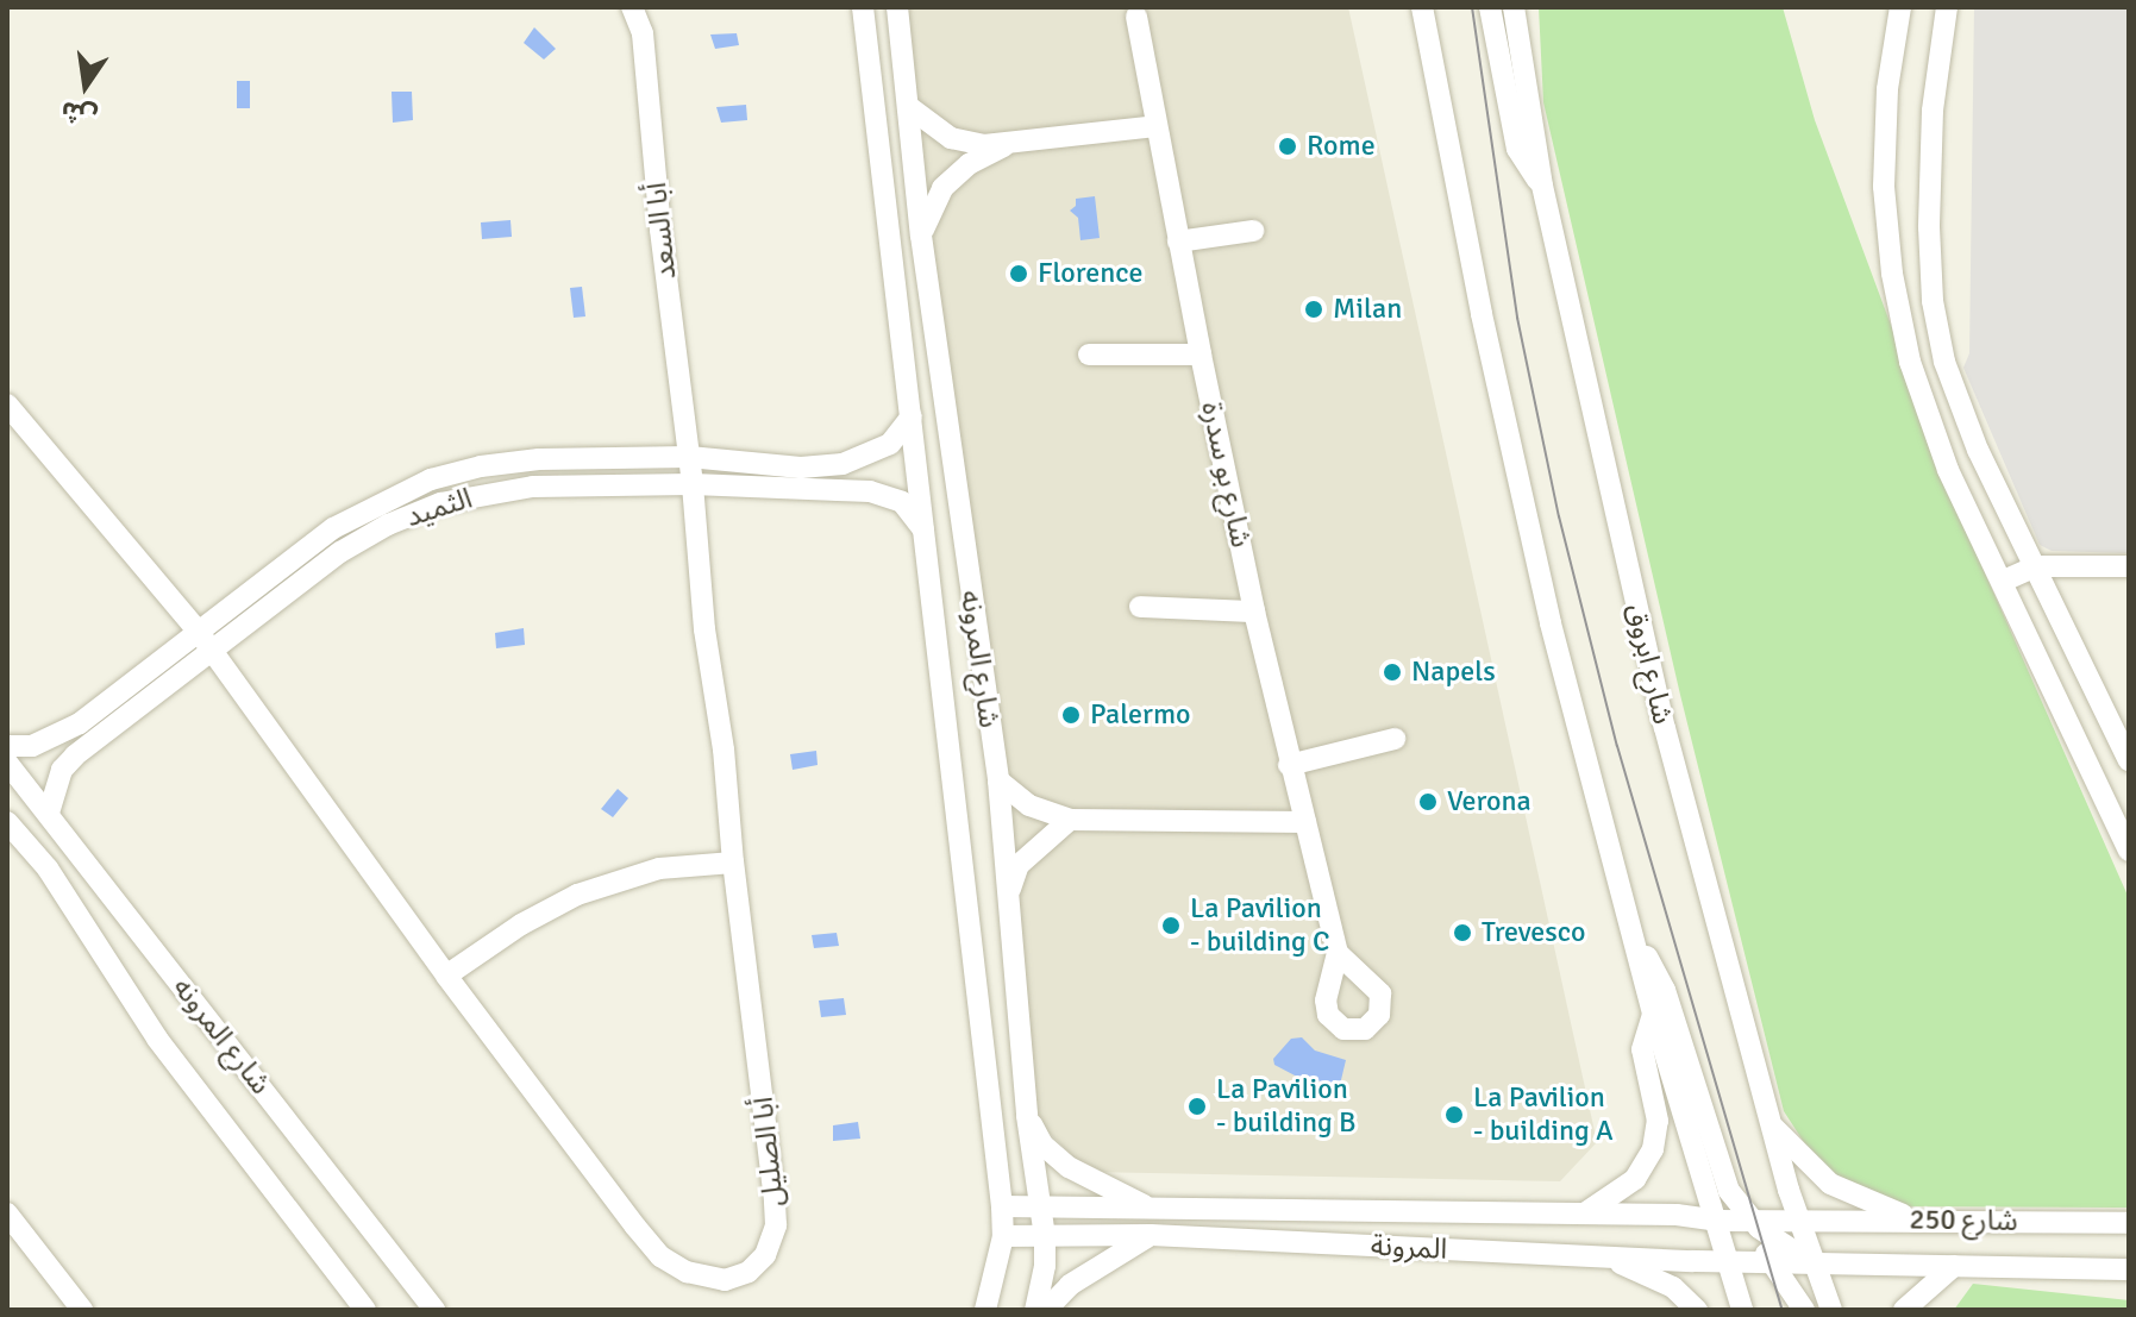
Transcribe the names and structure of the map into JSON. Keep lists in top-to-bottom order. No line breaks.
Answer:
{"streets":{"street":["أبا السعد","شارع بو سدرة","الثميد","شارع المرونه","شارع ابروق","أبا الصليل","شارع 250","المرونة"]},"crossings":[["أبا السعد","الثميد"],["أبا السعد","أبا الصليل"],["الثميد","شارع المرونه"],["الثميد","أبا الصليل"],["شارع المرونه","المرونة"],["شارع ابروق","شارع 250"],["شارع ابروق","المرونة"],["شارع 250","المرونة"]],"places":["Rome","Florence","Milan","Napels","Palermo","Verona","La Pavilion - building C","Trevesco","La Pavilion - building B","La Pavilion - building A"],"north":"bottom"}
